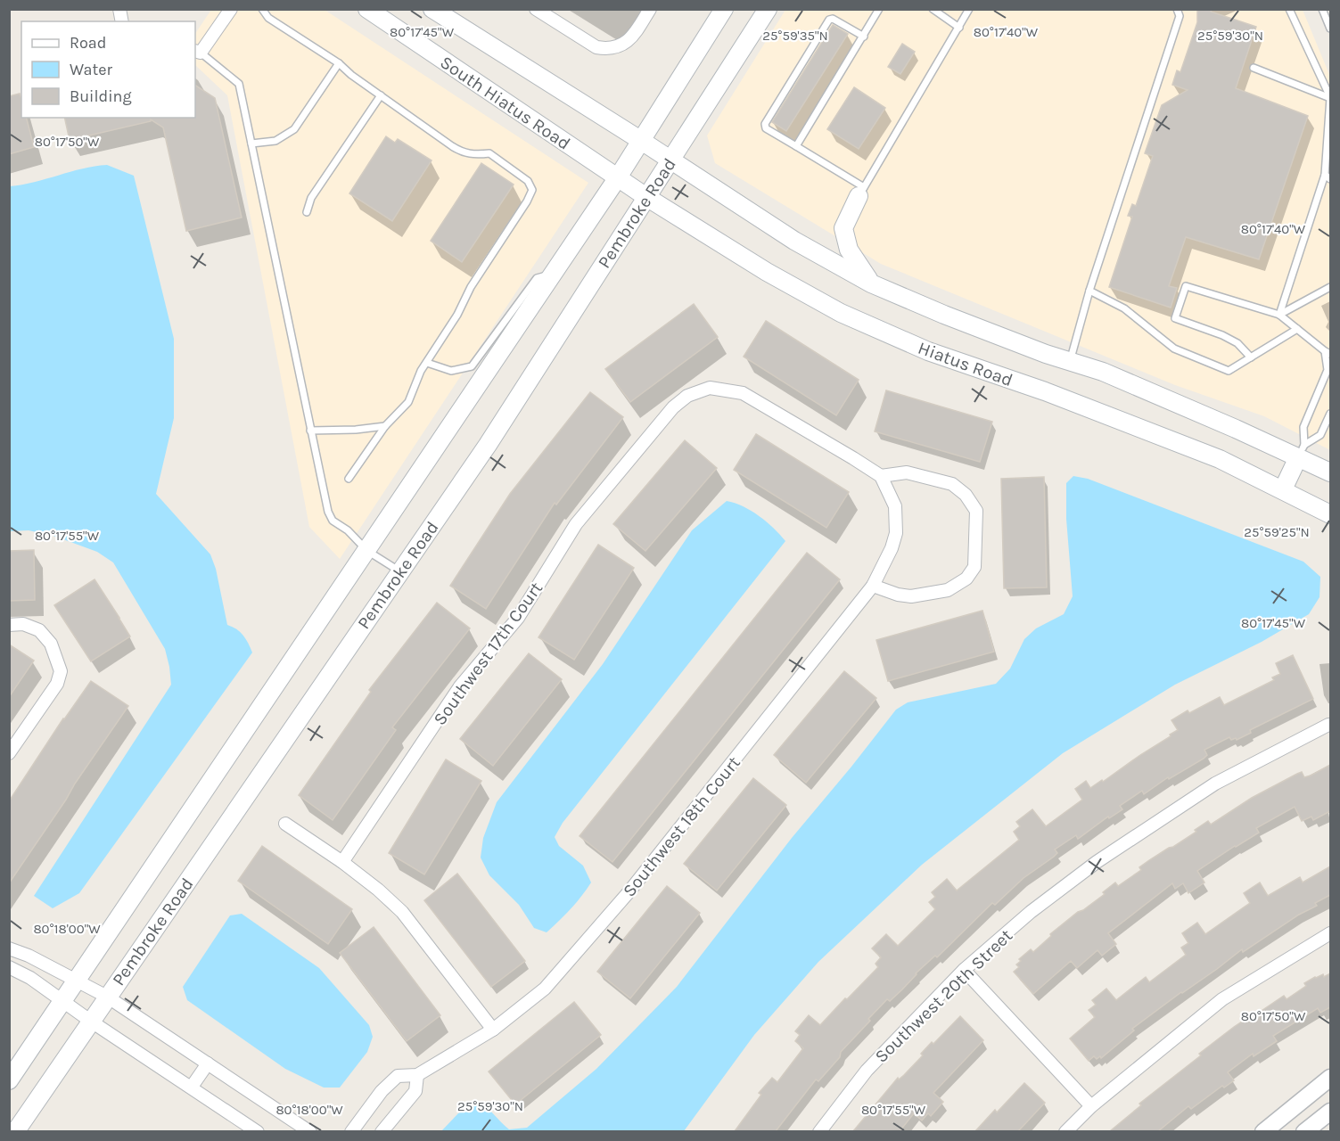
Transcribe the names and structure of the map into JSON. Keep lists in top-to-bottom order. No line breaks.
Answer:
{"streets":{"main road":["South Hiatus Road","Pembroke Road","Hiatus Road"],"street":["Southwest 17th Court","Southwest 18th Court","Southwest 20th Street"]},"crossings":[["South Hiatus Road","Pembroke Road"],["South Hiatus Road","Hiatus Road"],["Pembroke Road","Hiatus Road"],["Southwest 17th Court","Southwest 18th Court"]],"legend":["Road","Water","Building"],"coordinates":["80°17'45\"W","80°17'40\"W","25°59'35\"N","25°59'30\"N","80°17'50\"W","25°59'25\"N","80°17'55\"W","80°18'00\"W"]}
